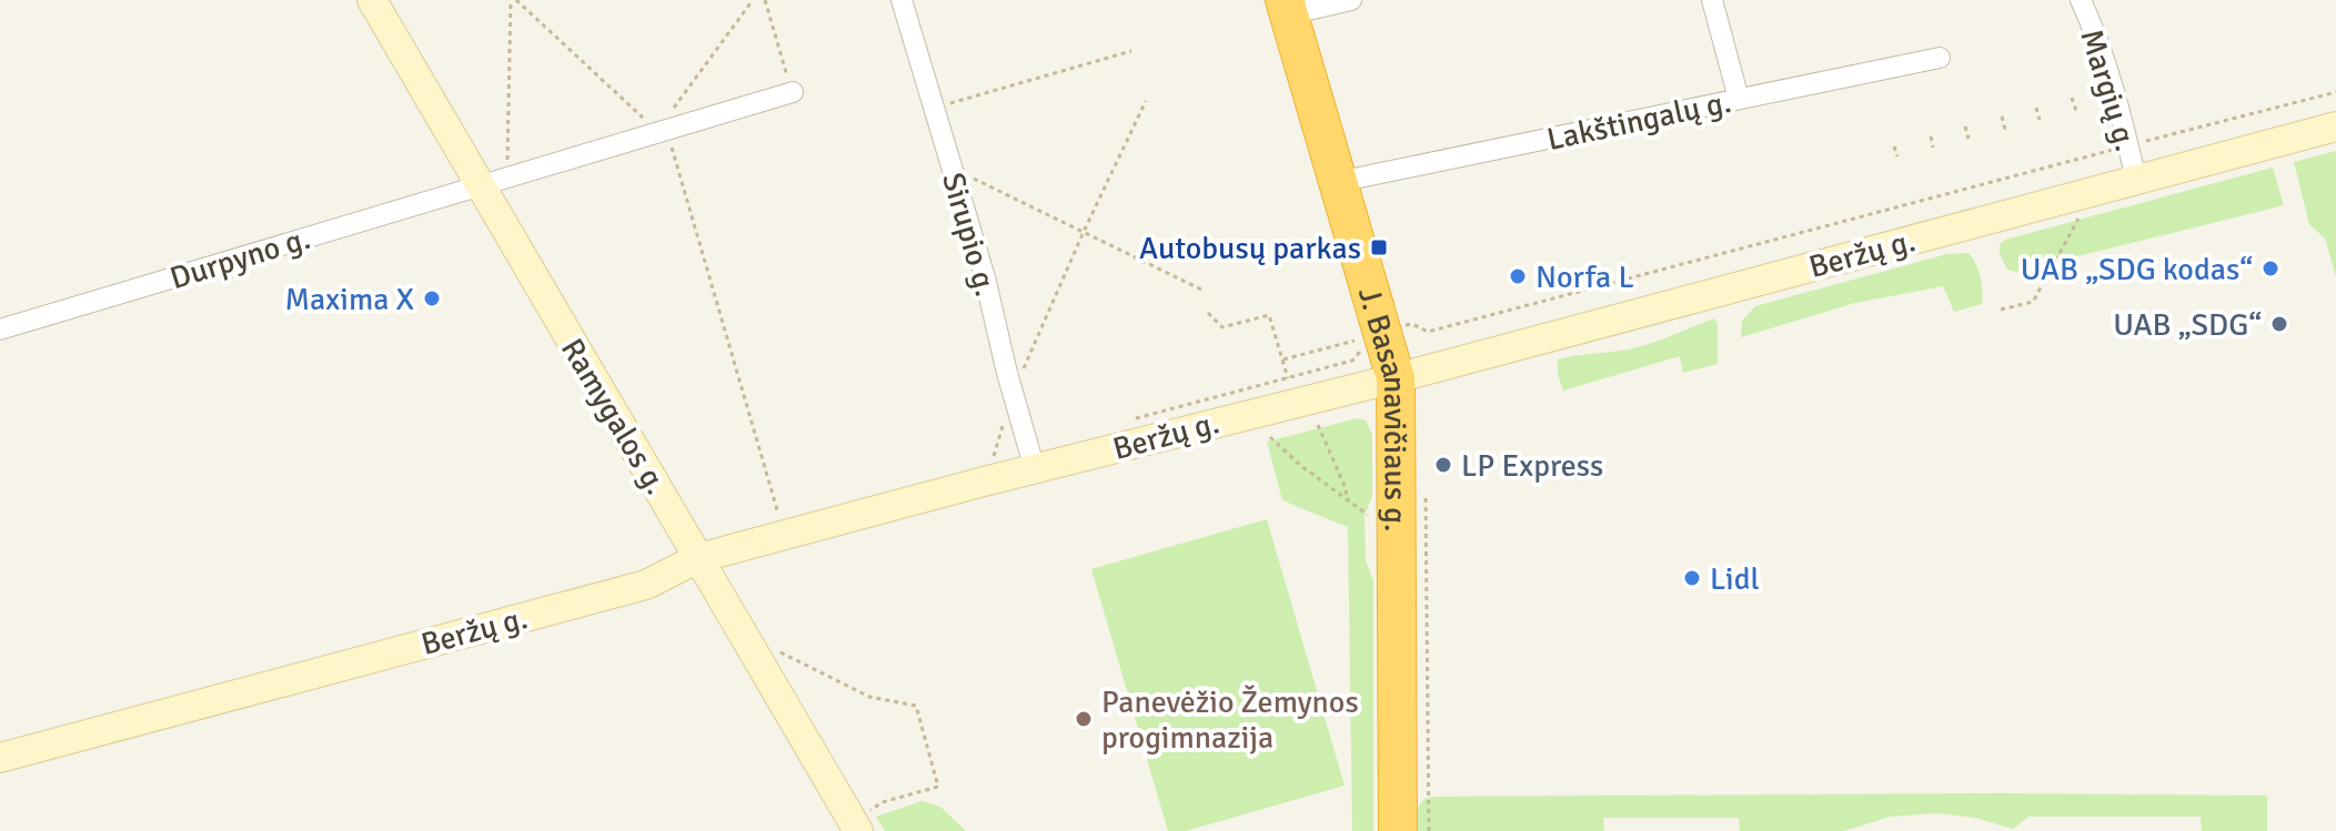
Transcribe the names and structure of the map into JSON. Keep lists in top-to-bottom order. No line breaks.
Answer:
{"streets":{"highway":["J. Basanavičiaus g."],"main road":["Beržų g.","Ramygalos g."],"street":["Margių g.","Lakštingalų g.","Sirupio g.","Durpyno g."]},"crossings":[["Margių g.","Beržų g."],["Lakštingalų g.","J. Basanavičiaus g."],["Sirupio g.","Beržų g."],["Beržų g.","J. Basanavičiaus g."],["Beržų g.","Ramygalos g."],["Durpyno g.","Ramygalos g."]],"places":{"transit":["Autobusų parkas"],"other":["UAB „SDG kodas“","Norfa L","Maxima X","UAB „SDG“","LP Express","Lidl","Panevėžio Žemynos progimnazija"]}}
